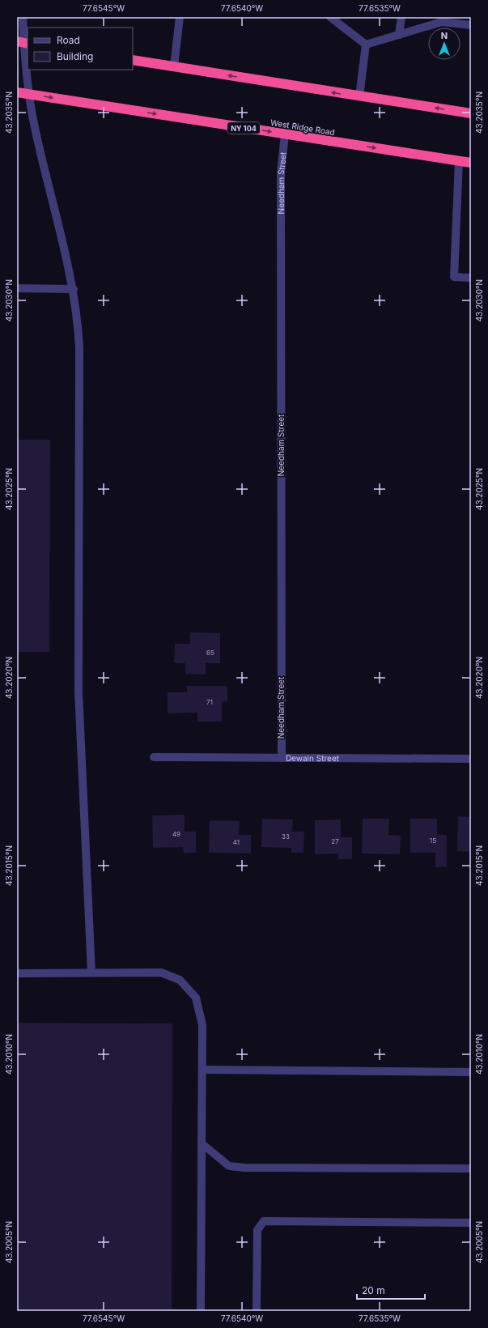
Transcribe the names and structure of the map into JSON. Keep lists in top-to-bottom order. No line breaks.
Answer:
{"streets":{"highway":["West Ridge Road","NY 104"],"street":["Needham Street","Dewain Street"]},"crossings":[["West Ridge Road","Needham Street"],["Needham Street","Dewain Street"]],"house_numbers":["65","71","49","33","15","27","41"],"legend":["Road","Building"],"scale_bar":"20 m","north":"top","coordinates":["77.6545°W","77.6540°W","77.6535°W","43.2035°N","43.2030°N","43.2025°N","43.2020°N","43.2015°N","43.2010°N","43.2005°N"]}
